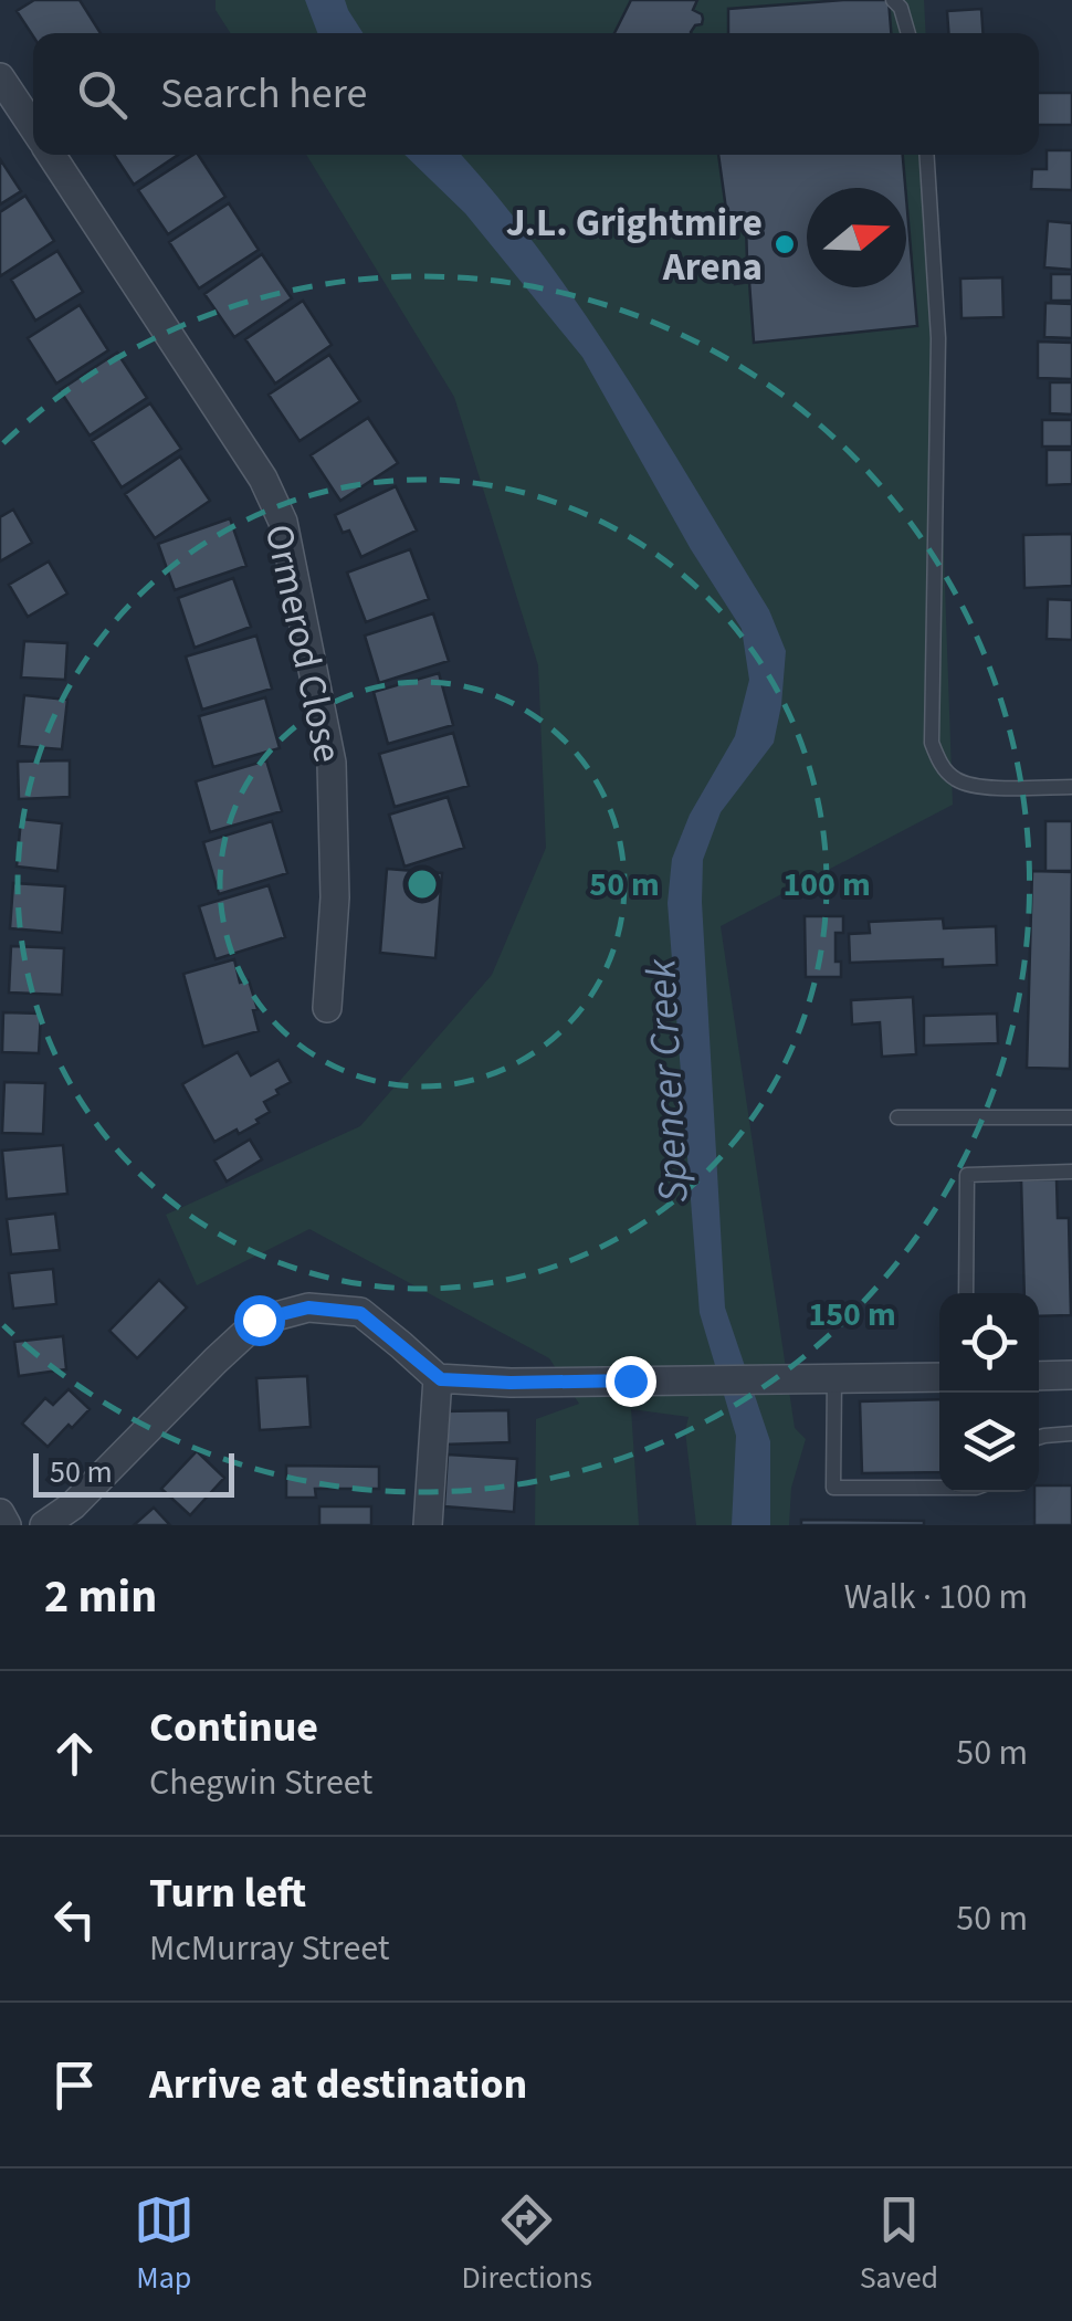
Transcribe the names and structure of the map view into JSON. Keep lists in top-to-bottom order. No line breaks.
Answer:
{"streets":{"street":["Ormerod Close"]},"water":["Spencer Creek"],"places":["J.L. Grightmire Arena"],"scale_bar":"50 m","north":"right","page":{"search":"Search here","scale":"50 m","heading":["2 min","Walk · 100 m"],"list":[["Continue","Chegwin Street","50 m"],["Turn left","McMurray Street","50 m"],"Arrive at destination"],"nav":["Map","Directions","Saved"]},"rings":["50 m","100 m","150 m"]}
